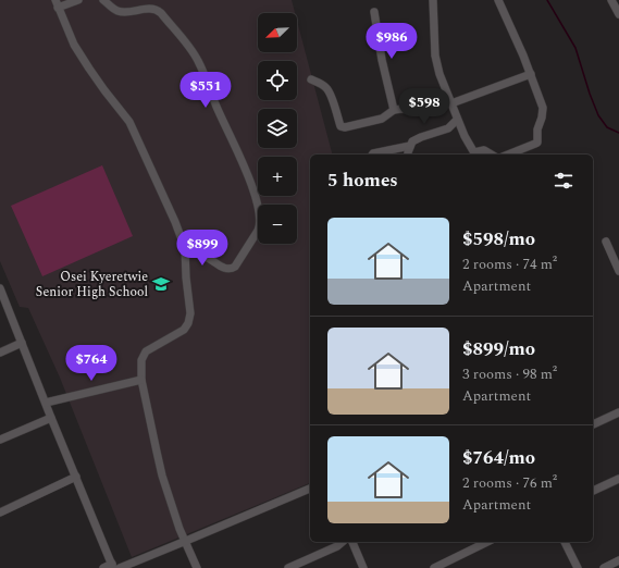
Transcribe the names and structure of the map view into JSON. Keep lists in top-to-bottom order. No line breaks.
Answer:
{"places":{"school or university":["Osei Kyeretwie Senior High School"]},"north":"bottom left","page":{"map_buttons":["+","−"],"price":["$986","$551","$598","$899","$764"],"heading":"5 homes","list":[{"name":"$598/mo","note":"2 rooms · 74 m² · Apartment"},{"name":"$899/mo","note":"3 rooms · 98 m² · Apartment"},{"name":"$764/mo","note":"2 rooms · 76 m² · Apartment"}]}}
